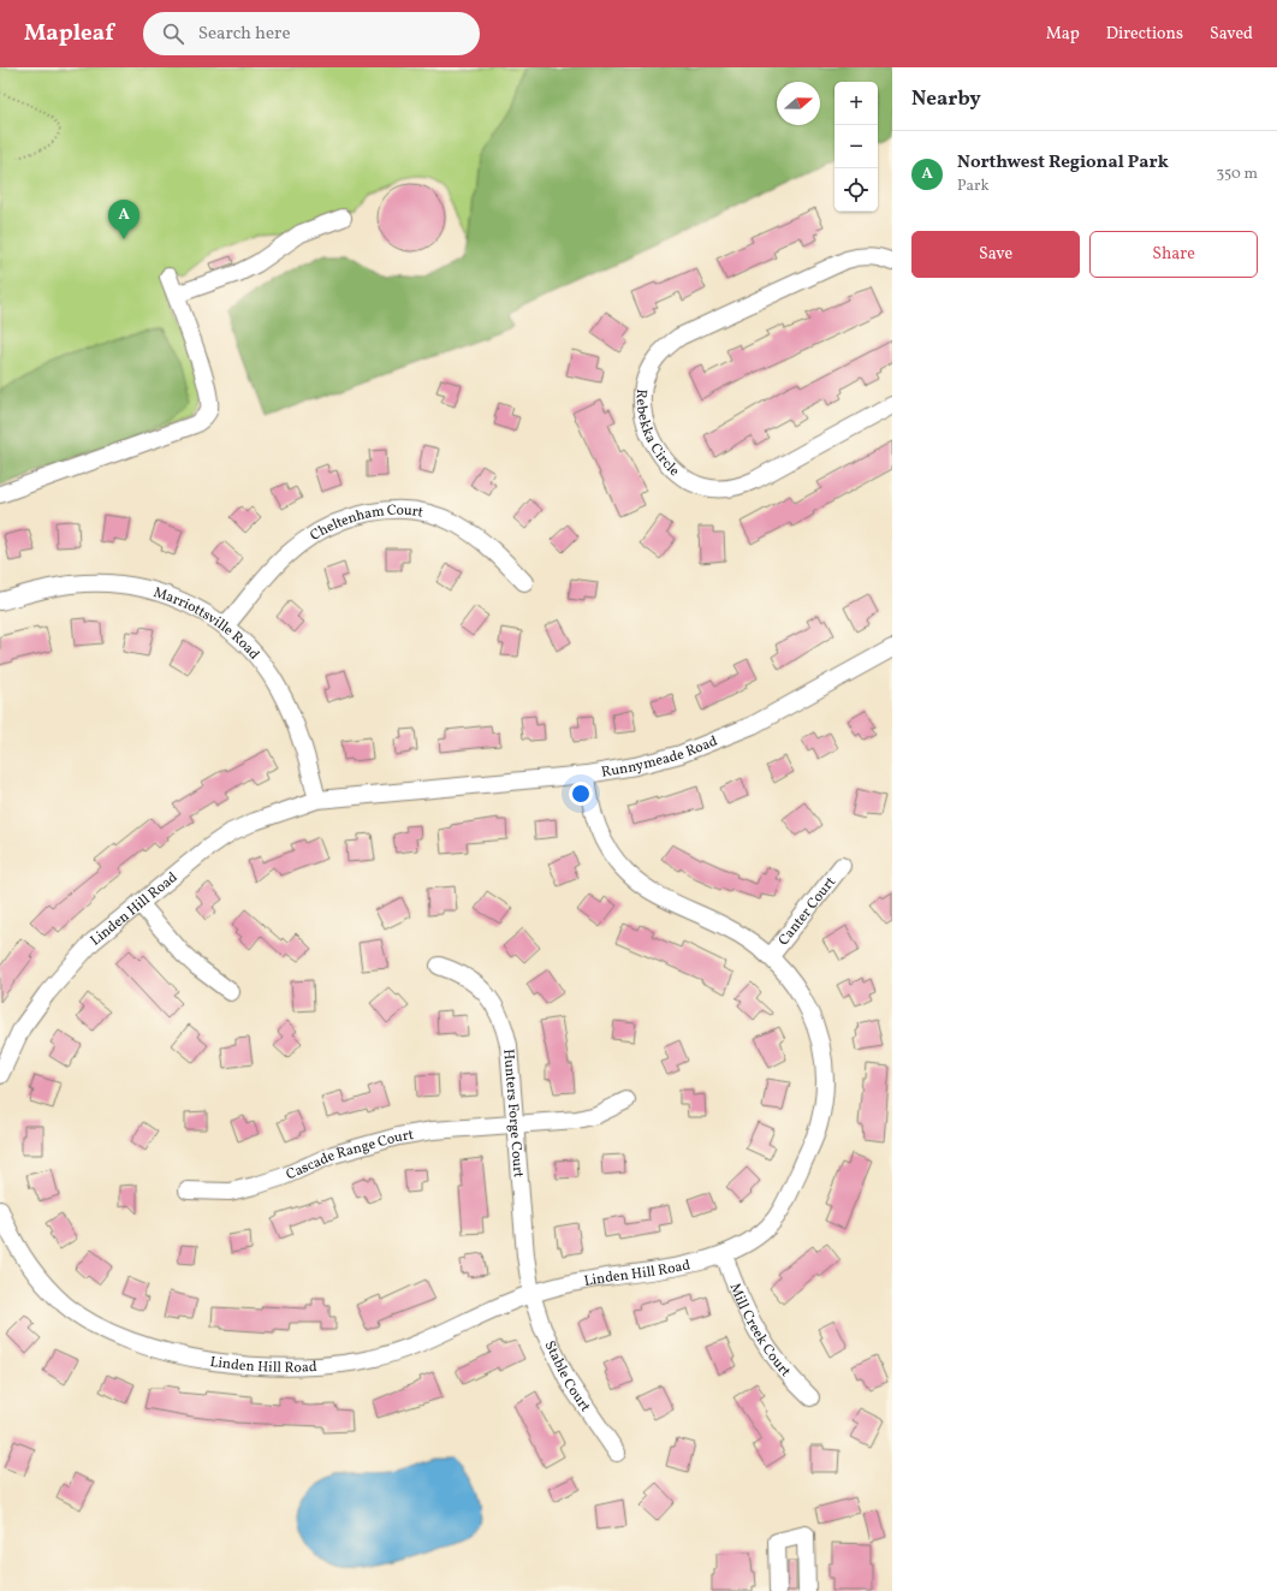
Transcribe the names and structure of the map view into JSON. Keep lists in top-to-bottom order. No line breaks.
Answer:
{"streets":{"street":["Rebekka Circle","Cheltenham Court","Marriottsville Road","Runnymeade Road","Linden Hill Road","Canter Court","Hunters Forge Court","Cascade Range Court","Mill Creek Court","Stable Court"]},"crossings":[["Cheltenham Court","Marriottsville Road"],["Marriottsville Road","Runnymeade Road"],["Marriottsville Road","Linden Hill Road"],["Runnymeade Road","Linden Hill Road"],["Linden Hill Road","Canter Court"],["Linden Hill Road","Hunters Forge Court"],["Linden Hill Road","Mill Creek Court"],["Linden Hill Road","Stable Court"],["Hunters Forge Court","Cascade Range Court"],["Hunters Forge Court","Stable Court"]],"north":"right","page":{"header":"Mapleaf","search":"Search here","nav":["Map","Directions","Saved"],"heading":"Nearby","map_buttons":["+","−"],"list":[{"mark":"A","name":"Northwest Regional Park","note":"Park","value":"350 m"}],"pins":"A","buttons":["Save","Share"]}}
